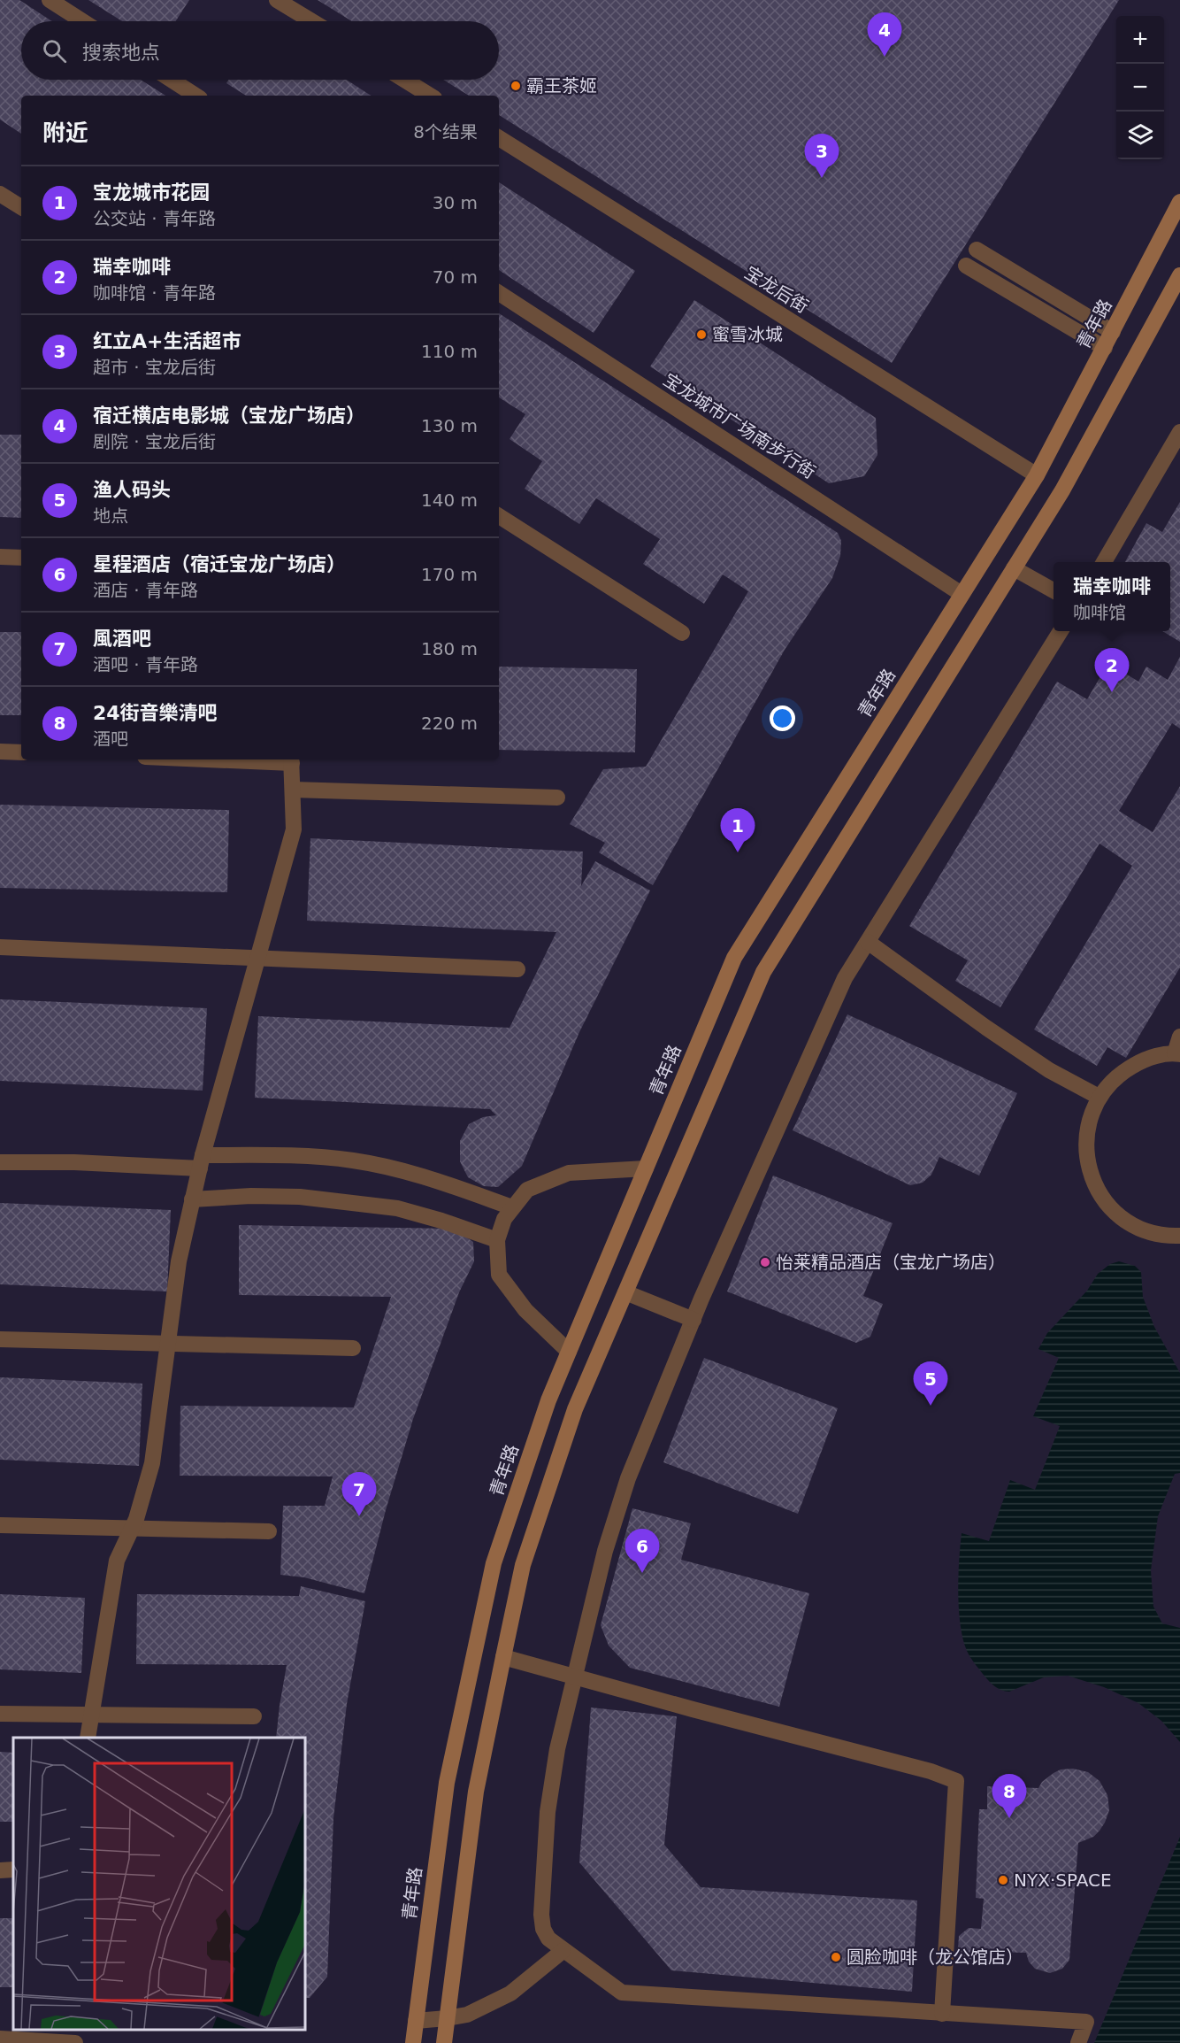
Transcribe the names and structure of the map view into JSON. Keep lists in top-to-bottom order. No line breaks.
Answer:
{"streets":{"street":["宝龙后街","青年路","宝龙城市广场南步行街"]},"crossings":[["宝龙后街","青年路"],["青年路","宝龙城市广场南步行街"]],"places":["霸王茶姬","蜜雪冰城","怡莱精品酒店（宝龙广场店）","NYX·SPACE","圆脸咖啡（龙公馆店）"],"page":{"pins":["4","3","2","1","5","7","6","8"],"map_buttons":["+","−"],"search":"搜索地点","heading":["附近","8个结果"],"list":[{"mark":"1","name":"宝龙城市花园","note":"公交站 · 青年路","value":"30 m"},{"mark":"2","name":"瑞幸咖啡","note":"咖啡馆 · 青年路","value":"70 m"},{"mark":"3","name":"红立A+生活超市","note":"超市 · 宝龙后街","value":"110 m"},{"mark":"4","name":"宿迁横店电影城（宝龙广场店）","note":"剧院 · 宝龙后街","value":"130 m"},{"mark":"5","name":"渔人码头","note":"地点","value":"140 m"},{"mark":"6","name":"星程酒店（宿迁宝龙广场店）","note":"酒店 · 青年路","value":"170 m"},{"mark":"7","name":"風酒吧","note":"酒吧 · 青年路","value":"180 m"},{"mark":"8","name":"24街音樂清吧","note":"酒吧","value":"220 m"}],"popup":["瑞幸咖啡","咖啡馆"]}}
